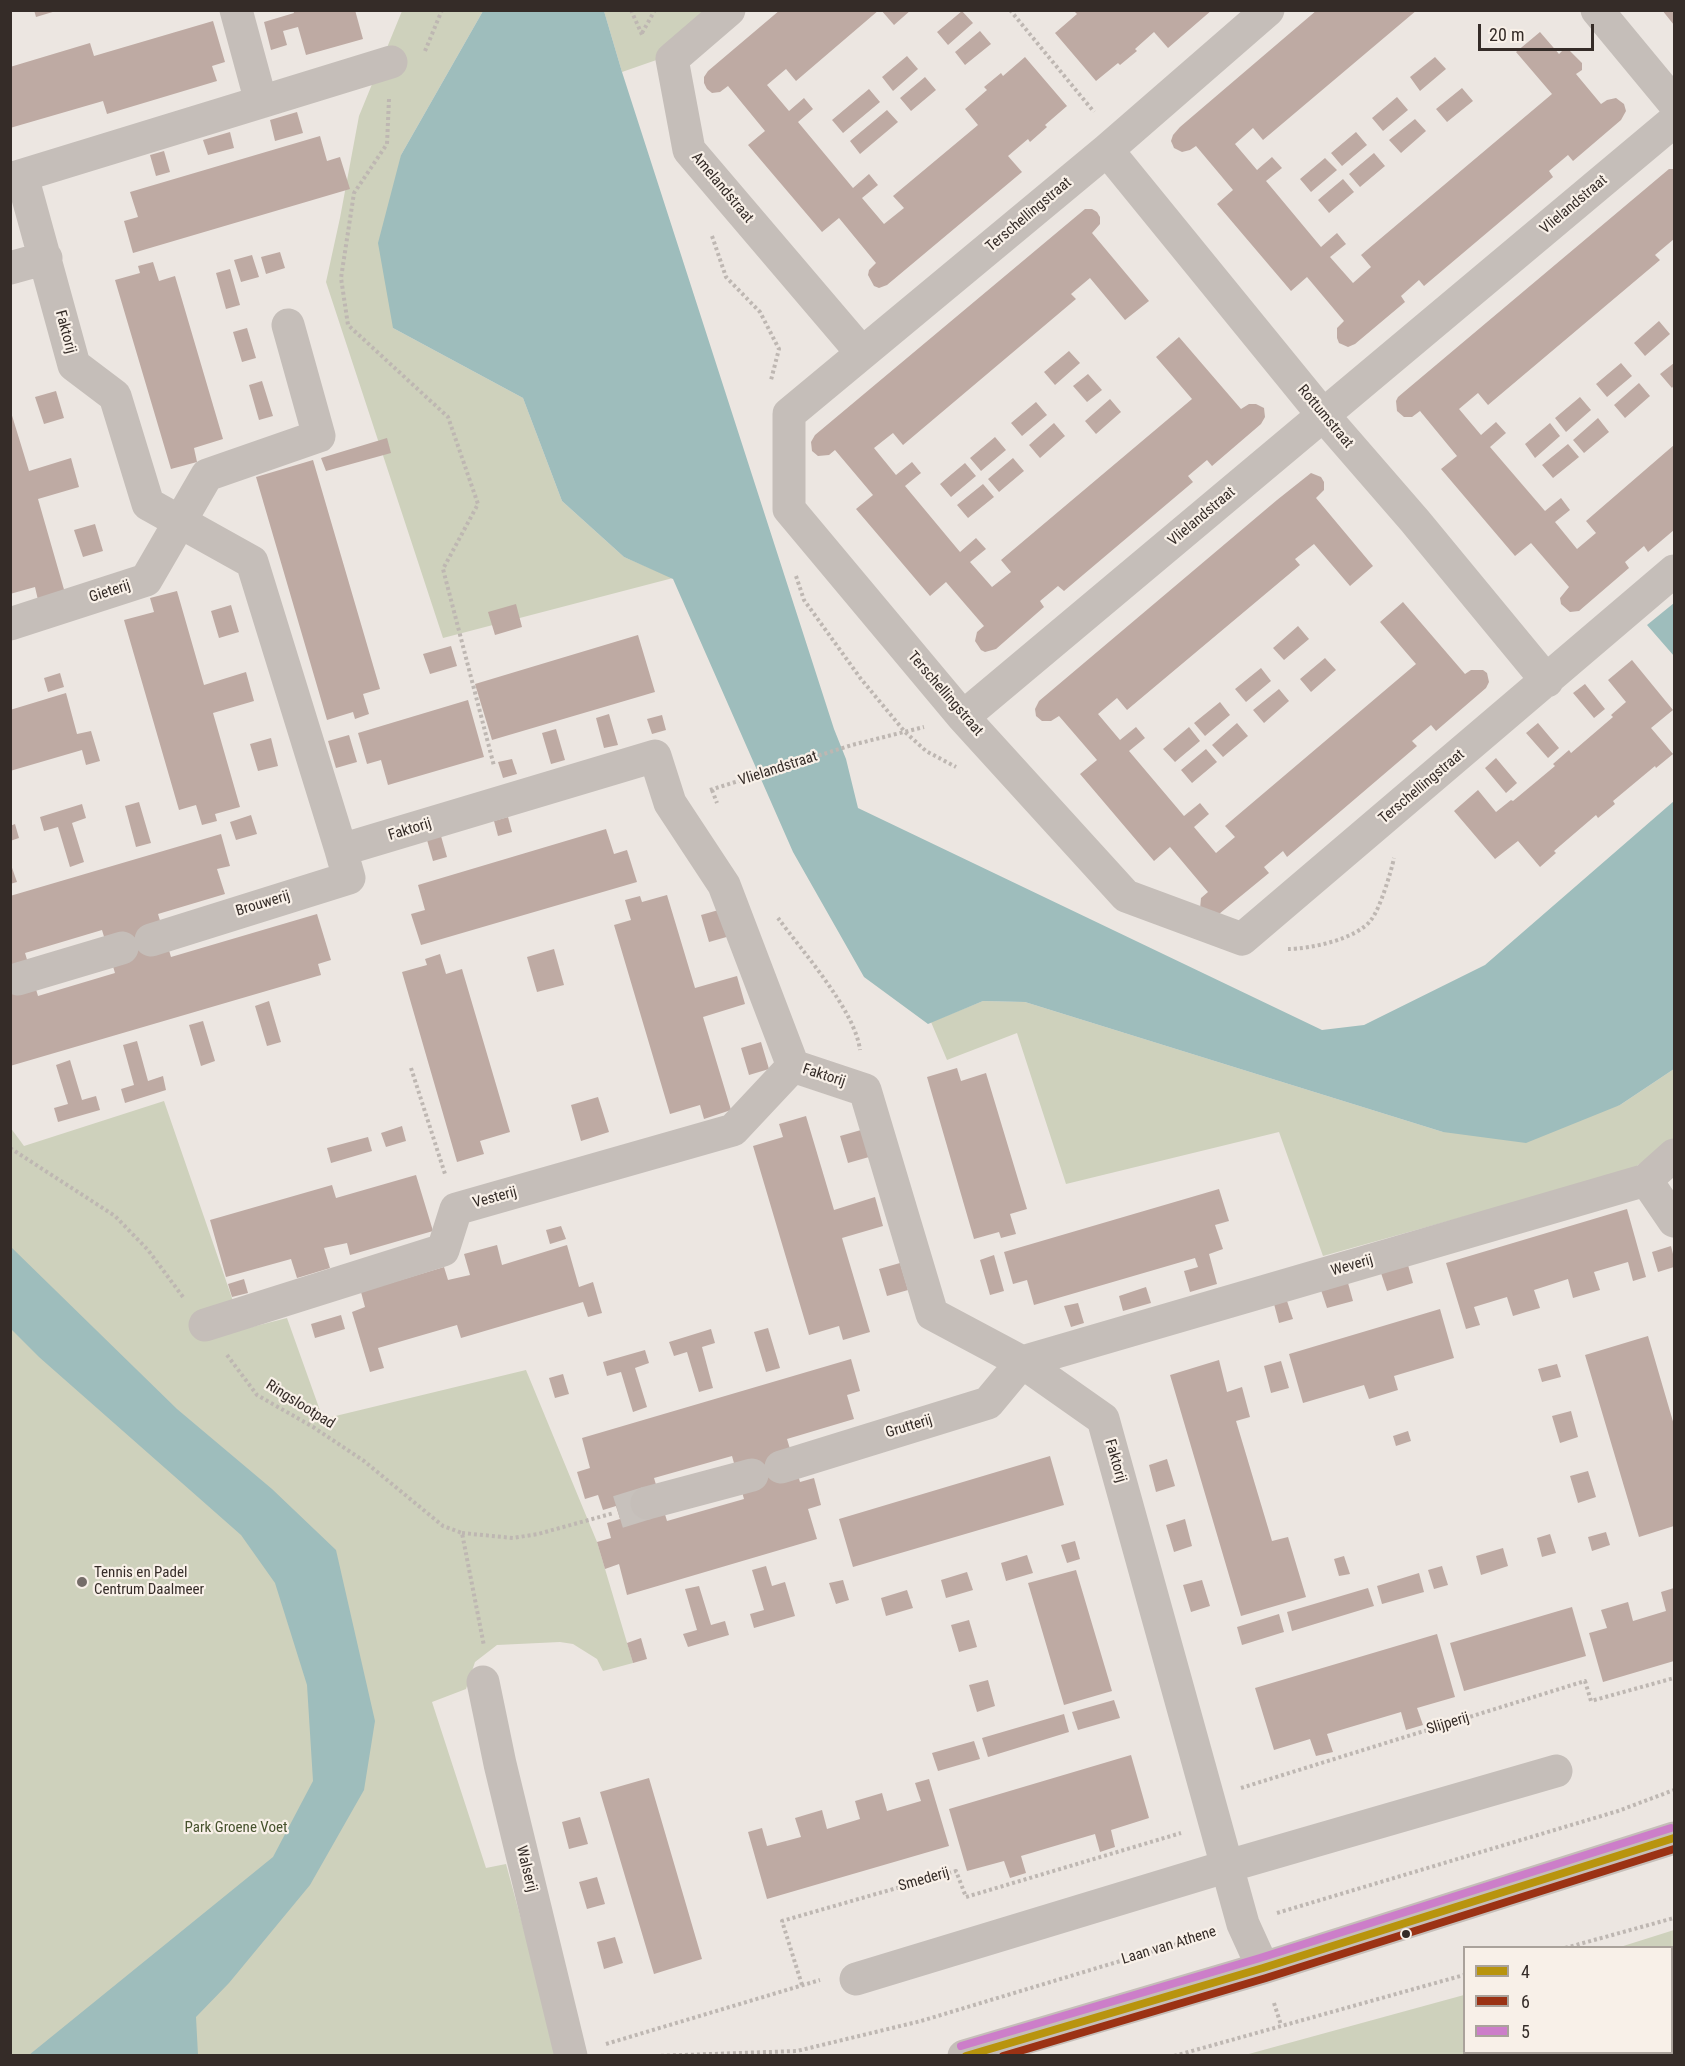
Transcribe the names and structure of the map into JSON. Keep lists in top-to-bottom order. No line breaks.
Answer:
{"streets":{"street":["Amelandstraat","Vlielandstraat","Terschellingstraat","Faktorij","Rottumstraat","Gieterij","Brouwerij","Vesterij","Weverij","Grutterij","Walserij"],"path":["Ringslootpad","Slijperij","Smederij","Laan van Athene"]},"crossings":[["Amelandstraat","Terschellingstraat"],["Vlielandstraat","Terschellingstraat"],["Vlielandstraat","Faktorij"],["Vlielandstraat","Rottumstraat"],["Terschellingstraat","Rottumstraat"],["Faktorij","Gieterij"],["Faktorij","Brouwerij"],["Faktorij","Vesterij"],["Faktorij","Weverij"],["Faktorij","Grutterij"],["Faktorij","Slijperij"],["Faktorij","Smederij"],["Faktorij","Laan van Athene"],["Vesterij","Ringslootpad"],["Weverij","Grutterij"],["Slijperij","Smederij"]],"parks":["Park Groene Voet"],"places":["Tennis en Padel Centrum Daalmeer"],"lines":["transit line 5","transit line 4","transit line 6"],"legend":["4","6","5"],"scale_bar":"20 m"}
